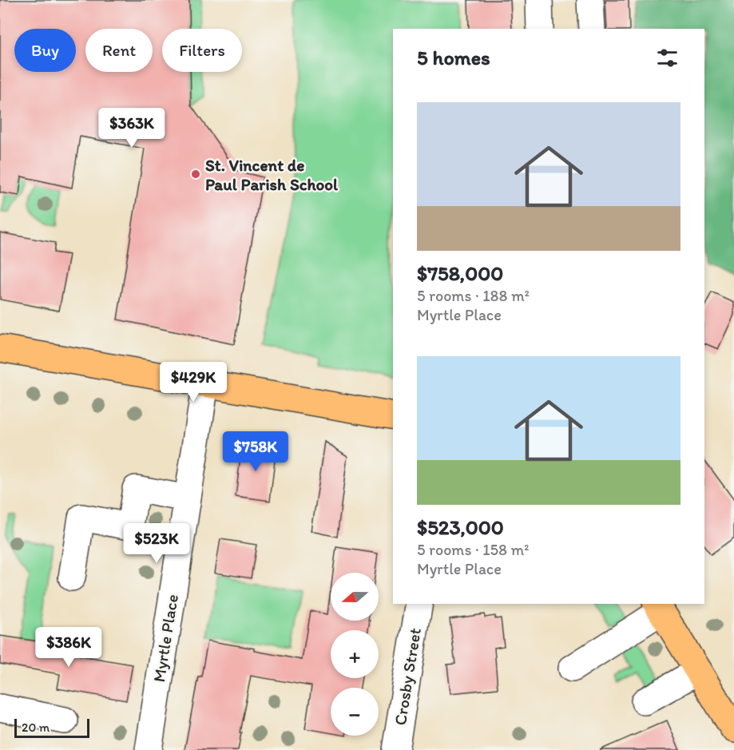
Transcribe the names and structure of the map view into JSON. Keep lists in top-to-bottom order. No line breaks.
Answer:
{"streets":{"street":["Myrtle Place","Crosby Street"]},"places":["St. Vincent de Paul Parish School"],"scale_bar":"20 m","north":"left","page":{"chip":["Buy","Rent","Filters"],"heading":"5 homes","list":[{"name":"$758,000","note":"5 rooms · 188 m² · Myrtle Place"},{"name":"$523,000","note":"5 rooms · 158 m² · Myrtle Place"}],"price":["$363K","$429K","$758K","$523K","$386K"],"map_buttons":["+","−"],"scale":"20 m"}}
